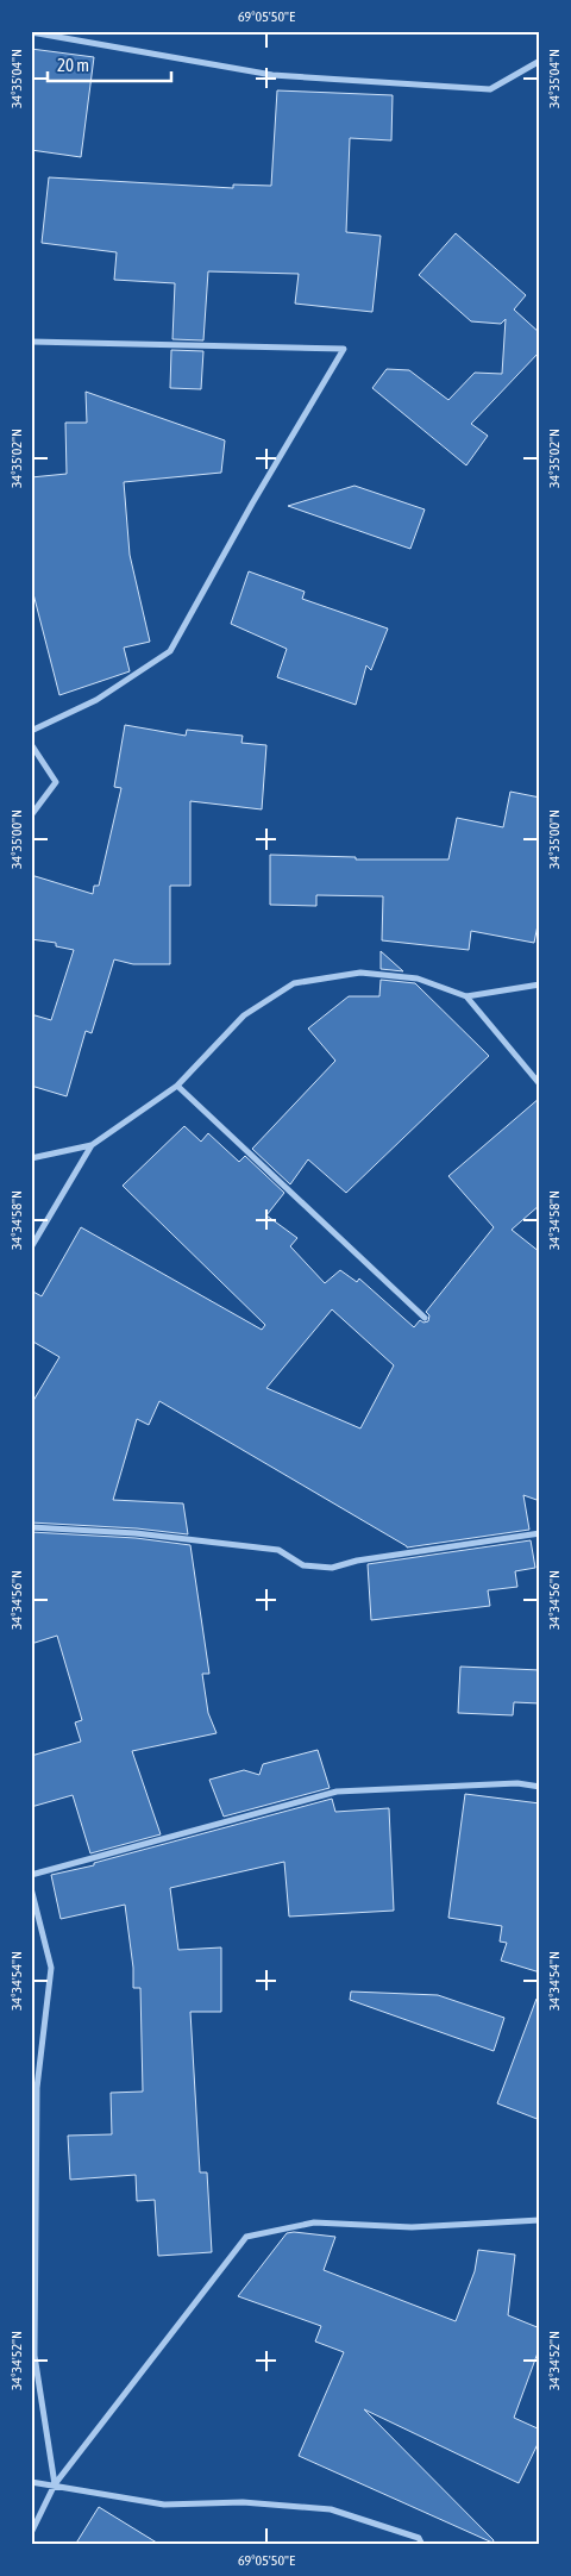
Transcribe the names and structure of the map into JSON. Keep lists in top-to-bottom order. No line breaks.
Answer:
{"scale_bar":"20 m","coordinates":["69°05'50\"E","34°35'04\"N","34°35'02\"N","34°35'00\"N","34°34'58\"N","34°34'56\"N","34°34'54\"N","34°34'52\"N"]}
